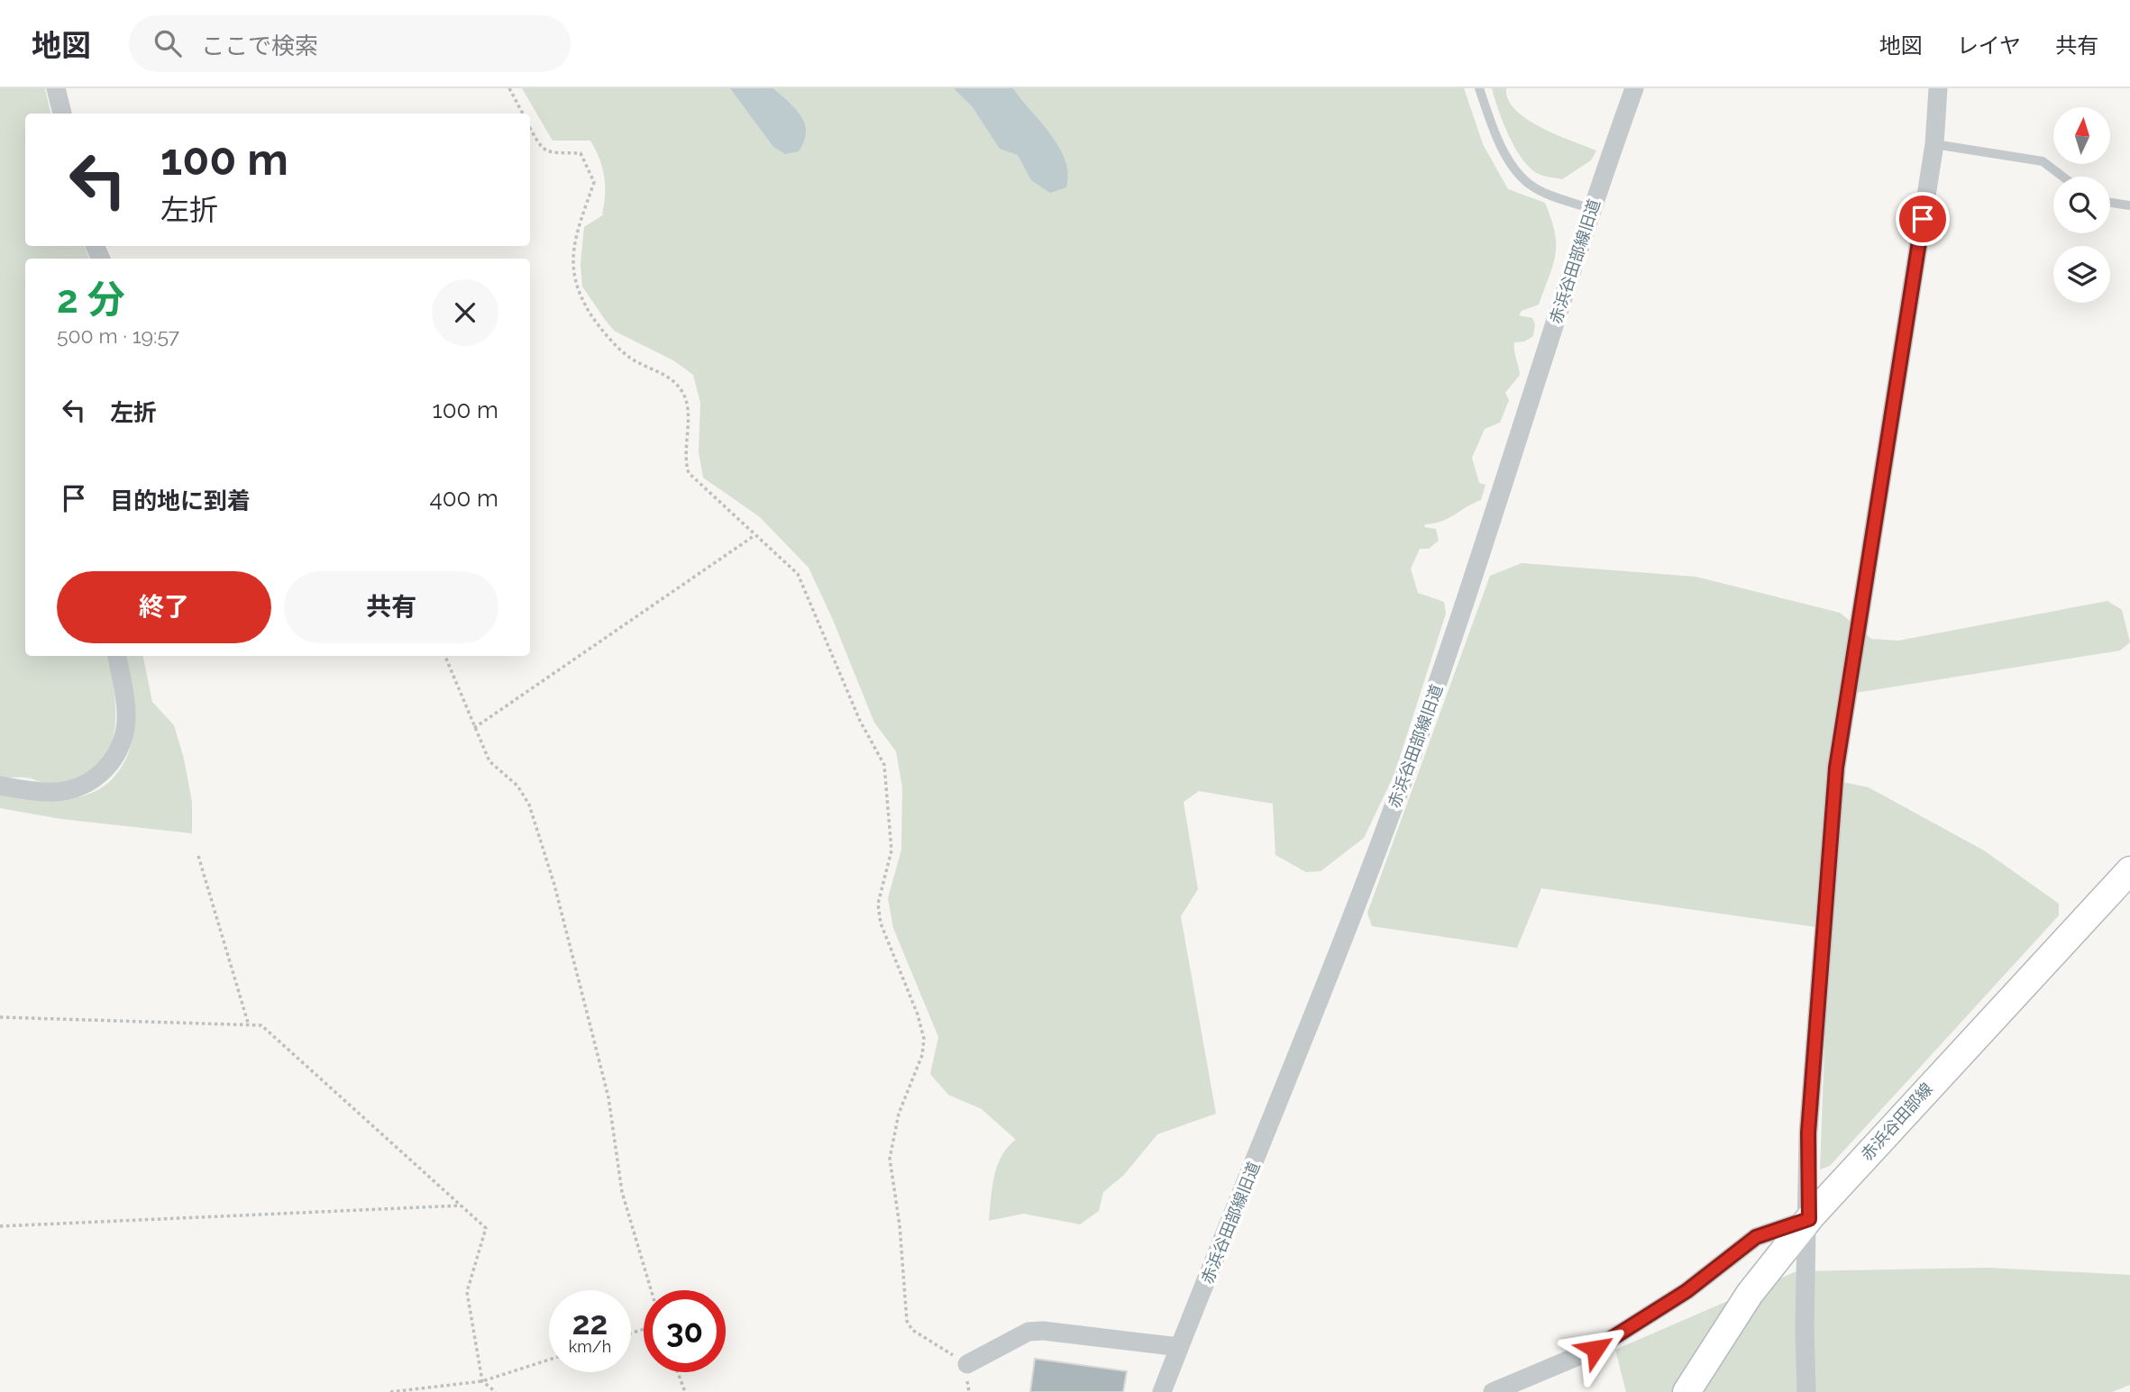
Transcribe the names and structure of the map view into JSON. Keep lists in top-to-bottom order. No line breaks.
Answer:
{"streets":{"main road":["赤浜谷田部線"],"street":["赤浜谷田部線旧道"]},"north":"top","page":{"header":"地図","search":"ここで検索","nav":["地図","レイヤ","共有"],"turn":["100 m","左折"],"heading":["2 分","500 m · 19:57"],"list":[{"name":"左折","value":"100 m"},{"name":"目的地に到着","value":"400 m"}],"buttons":["終了","共有"],"speed":"22 km/h","limit":"30"}}
